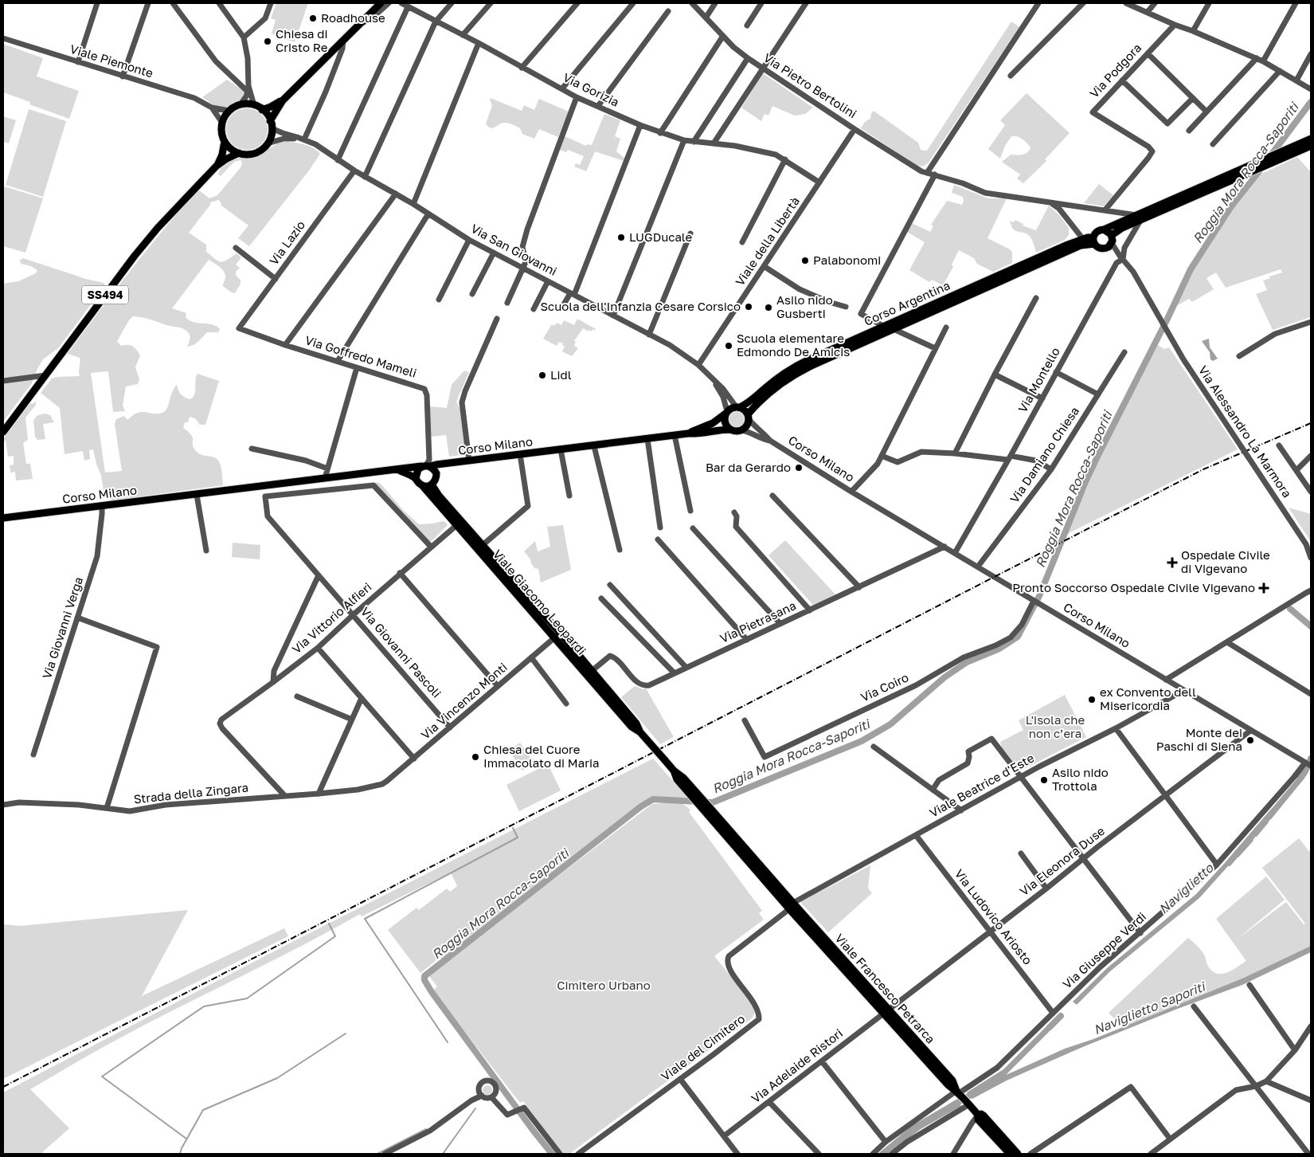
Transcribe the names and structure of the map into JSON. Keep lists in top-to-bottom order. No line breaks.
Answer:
{"streets":{"main road":["SS494","Corso Argentina","Corso Milano","Viale Giacomo Leopardi","Viale Francesco Petrarca"],"street":["Viale Piemonte","Via Podgora","Via Pietro Bertolini","Via Gorizia","Viale della Libertà","Via Lazio","Via San Giovanni","Via Goffredo Mameli","Via Montello","Via Alessandro La Marmora","Via Damiano Chiesa","Via Vittorio Alfieri","Via Pietrasana","Via Giovanni Verga","Via Giovanni Pascoli","Via Coiro","Via Vincenzo Monti","Viale Beatrice d'Este","Strada della Zingara","Via Eleonora Duse","Via Ludovico Ariosto","Via Giuseppe Verdi","Viale del Cimitero","Via Adelaide Ristori"]},"crossings":[["Viale Piemonte","Via San Giovanni"],["Viale Piemonte","SS494"],["Via Pietro Bertolini","Viale della Libertà"],["Via Gorizia","Viale della Libertà"],["Viale della Libertà","Via San Giovanni"],["Via Lazio","Via San Giovanni"],["Via Lazio","Via Goffredo Mameli"],["Via San Giovanni","SS494"],["Via San Giovanni","Corso Argentina"],["Via San Giovanni","Corso Milano"],["Corso Argentina","Corso Milano"],["Via Goffredo Mameli","Corso Milano"],["Via Goffredo Mameli","Viale Giacomo Leopardi"],["Via Montello","Via Alessandro La Marmora"],["Via Montello","Corso Milano"],["Corso Milano","Via Damiano Chiesa"],["Corso Milano","Viale Giacomo Leopardi"],["Corso Milano","Via Pietrasana"],["Corso Milano","Via Giovanni Verga"],["Corso Milano","Via Coiro"],["Corso Milano","Viale Beatrice d'Este"],["Corso Milano","Via Eleonora Duse"],["Corso Milano","Via Giuseppe Verdi"],["Viale Giacomo Leopardi","Via Vittorio Alfieri"],["Viale Giacomo Leopardi","Via Pietrasana"],["Viale Giacomo Leopardi","Via Vincenzo Monti"],["Viale Giacomo Leopardi","Viale Beatrice d'Este"],["Viale Giacomo Leopardi","Viale Francesco Petrarca"],["Viale Giacomo Leopardi","Viale del Cimitero"],["Via Vittorio Alfieri","Via Giovanni Pascoli"],["Via Vittorio Alfieri","Strada della Zingara"],["Via Giovanni Pascoli","Via Vincenzo Monti"],["Via Vincenzo Monti","Strada della Zingara"],["Viale Beatrice d'Este","Via Ludovico Ariosto"],["Viale Beatrice d'Este","Viale Francesco Petrarca"],["Viale Beatrice d'Este","Viale del Cimitero"],["Via Eleonora Duse","Via Ludovico Ariosto"],["Via Eleonora Duse","Viale Francesco Petrarca"],["Via Eleonora Duse","Via Adelaide Ristori"],["Via Ludovico Ariosto","Via Giuseppe Verdi"],["Via Giuseppe Verdi","Viale Francesco Petrarca"],["Viale Francesco Petrarca","Viale del Cimitero"],["Viale Francesco Petrarca","Via Adelaide Ristori"]],"water":["Roggia Mora Rocca-Saporiti","Naviglietto","Naviglietto Saporiti"],"parks":["L'isola che non c’era","Cimitero Urbano"],"places":{"other":["Roadhouse","Chiesa di Cristo Re","LUGDucale","Palabonomi","Scuola dell'Infanzia Cesare Corsico","Asilo nido Gusberti","Scuola elementare Edmondo De Amicis","Lidl","Bar da Gerardo","ex Convento dell Misericordia","Monte dei Paschi di Siena","Chiesa del Cuore Immacolato di Maria","Asilo nido Trottola"],"health":["Ospedale Civile di Vigevano","Pronto Soccorso Ospedale Civile Vigevano"]}}
